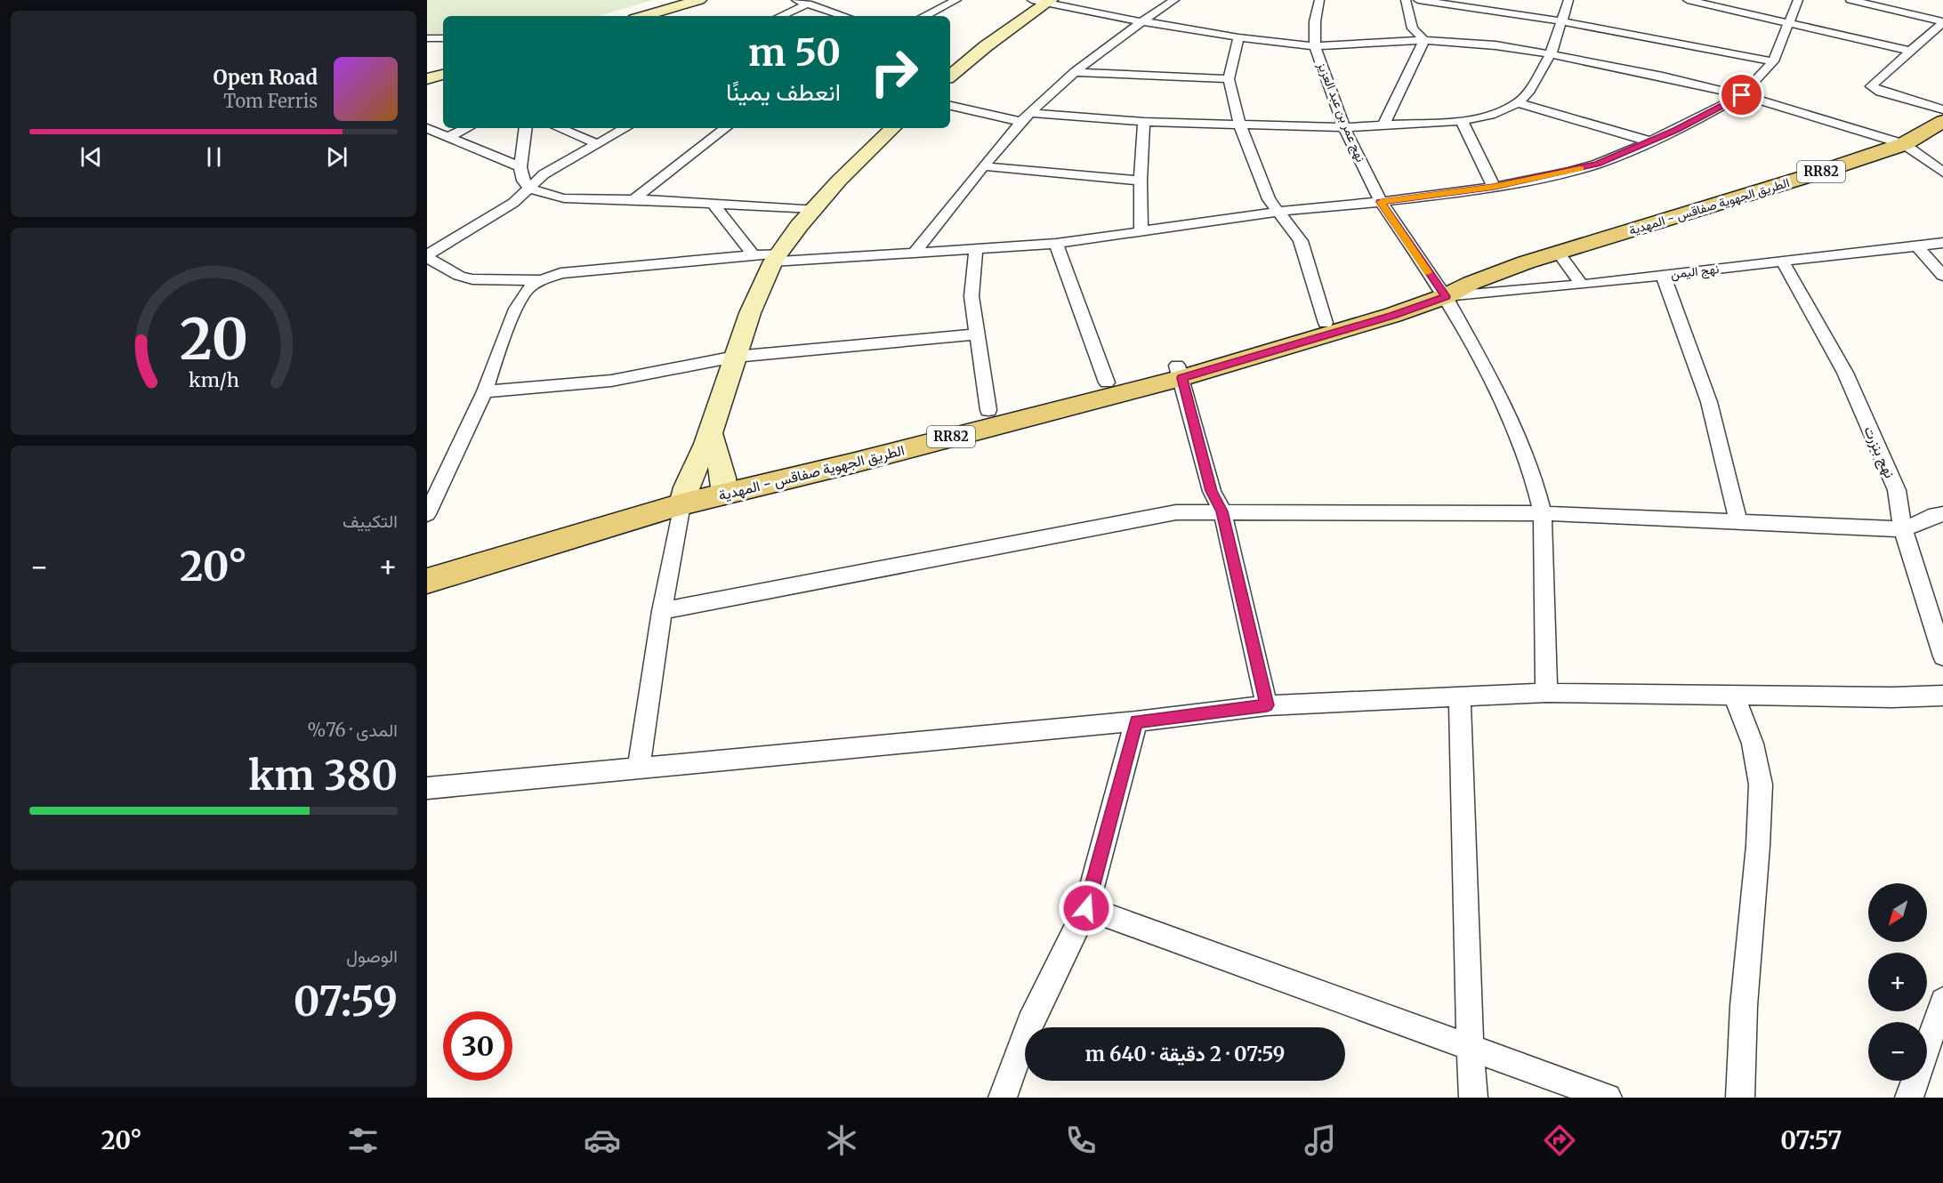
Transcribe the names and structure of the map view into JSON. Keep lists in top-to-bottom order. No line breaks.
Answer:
{"streets":{"main road":["RR82","الطريق الجهوية صفاقس - المهدية"],"street":["نهج عمر بن عبد العزيز","نهج اليمن","نهج بنزرت"]},"crossings":[["نهج عمر بن عبد العزيز","الطريق الجهوية صفاقس - المهدية"],["نهج عمر بن عبد العزيز","نهج اليمن"],["الطريق الجهوية صفاقس - المهدية","نهج اليمن"],["نهج اليمن","نهج بنزرت"]],"north":"bottom left","page":{"turn":["50 m","انعطف يمينًا"],"song":["Open Road","Tom Ferris"],"tile":["التكييف",["المدى · 76%","380 km"],["الوصول","07:59"]],"heat":["−","20°","+"],"map_buttons":["+","−"],"limit":"30","trip":"07:59 · 2 دقيقة · 640 m","tabs":["07:57","20°"],"gauge":["20","km/h"]}}
